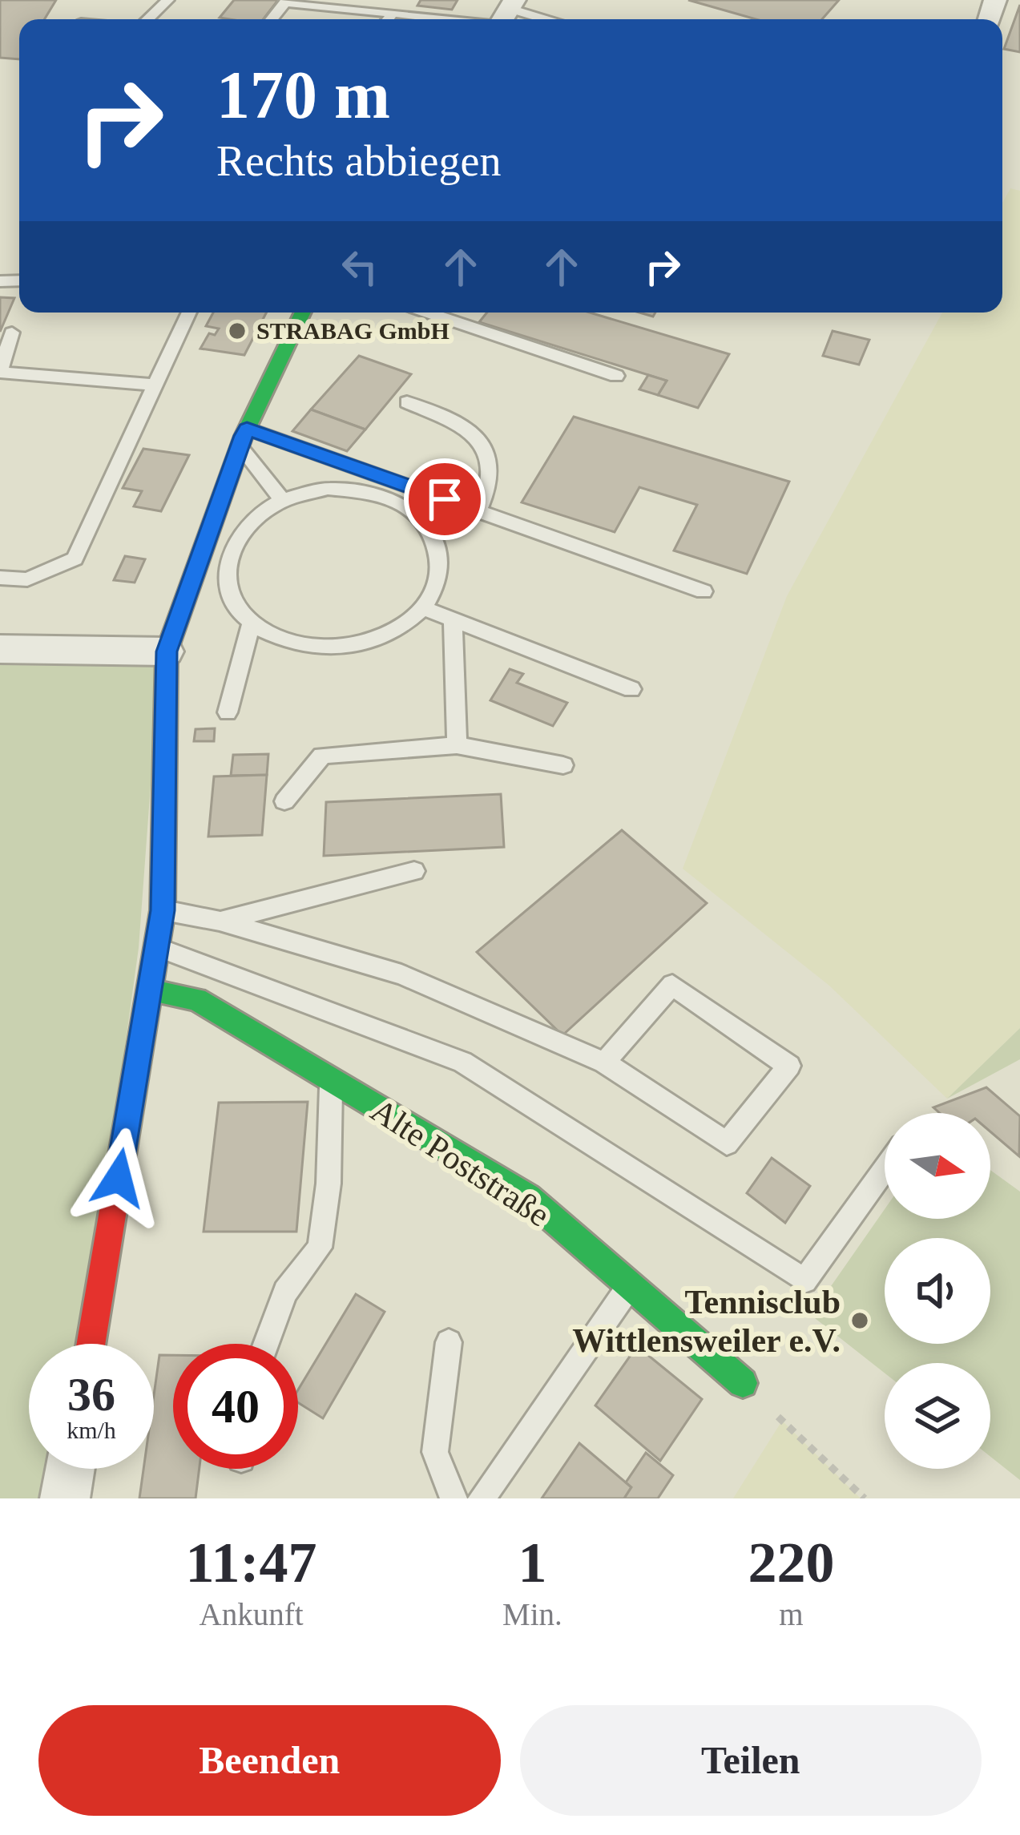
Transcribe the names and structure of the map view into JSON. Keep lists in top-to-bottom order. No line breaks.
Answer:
{"streets":{"street":["Alte Poststraße"]},"places":["STRABAG GmbH","Tennisclub Wittlensweiler e.V."],"north":"right","page":{"turn":["170 m","Rechts abbiegen"],"speed":"36 km/h","limit":"40","eta":["11:47","Ankunft","1","Min.","220","m"],"buttons":["Beenden","Teilen"]}}
